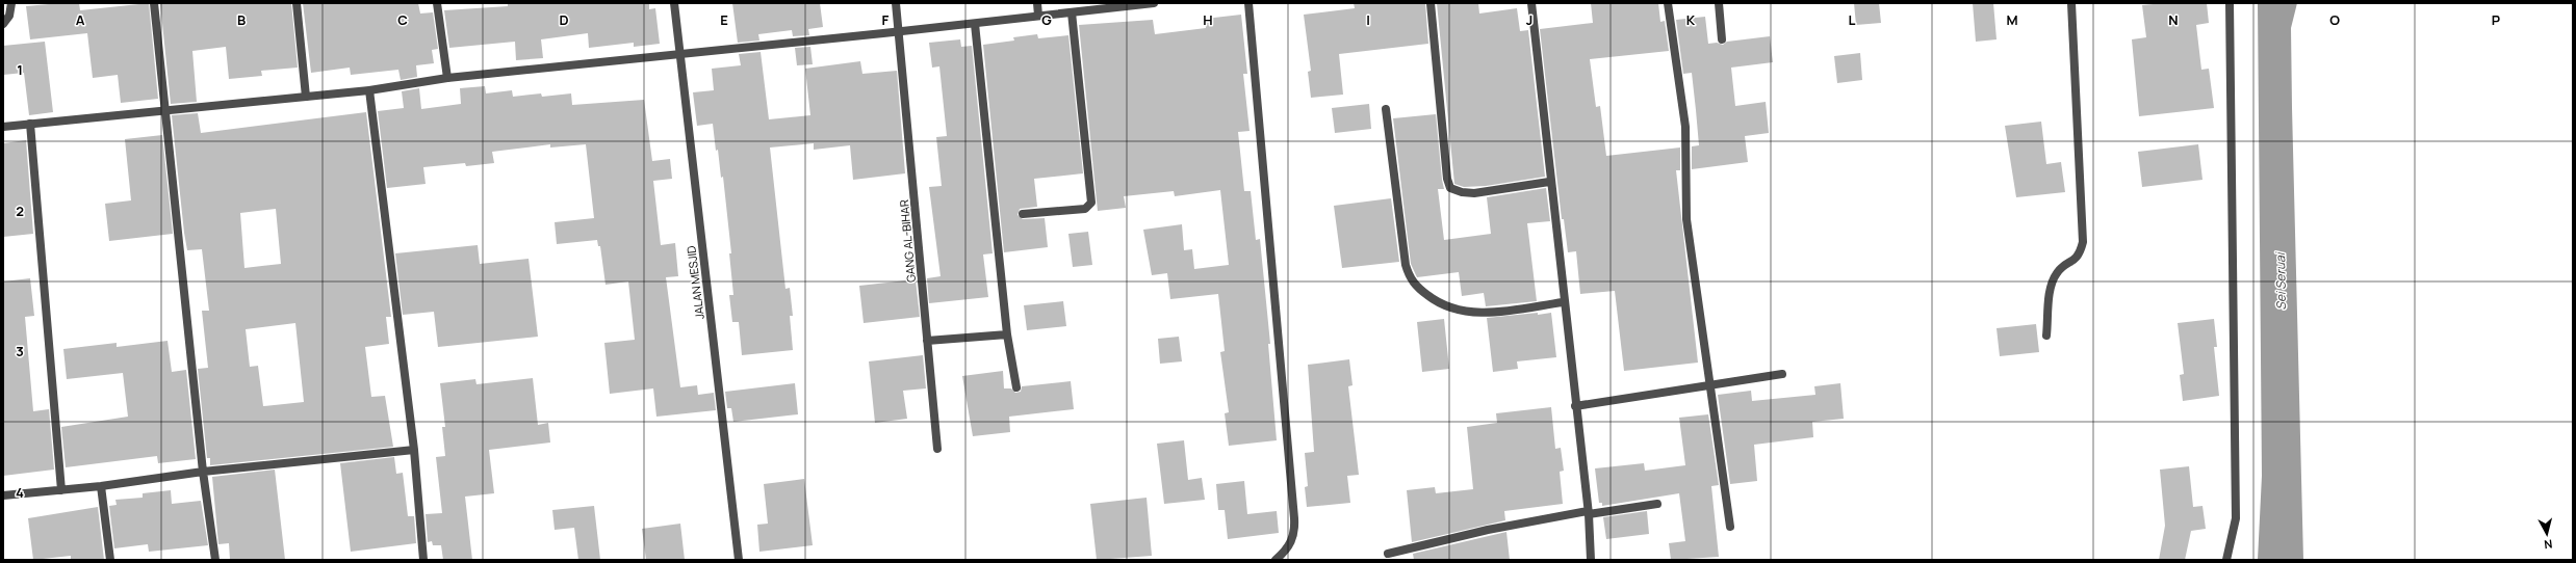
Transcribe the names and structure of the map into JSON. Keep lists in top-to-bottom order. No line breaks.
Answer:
{"streets":{"street":["GANG AL-BIHAR","JALAN MESJID"]},"water":["Sei Seruai"],"north":"bottom","grid":{"columns":["A","B","C","D","E","F","G","H","I","J","K","L","M","N","O","P"],"rows":["1","2","3","4"]}}
